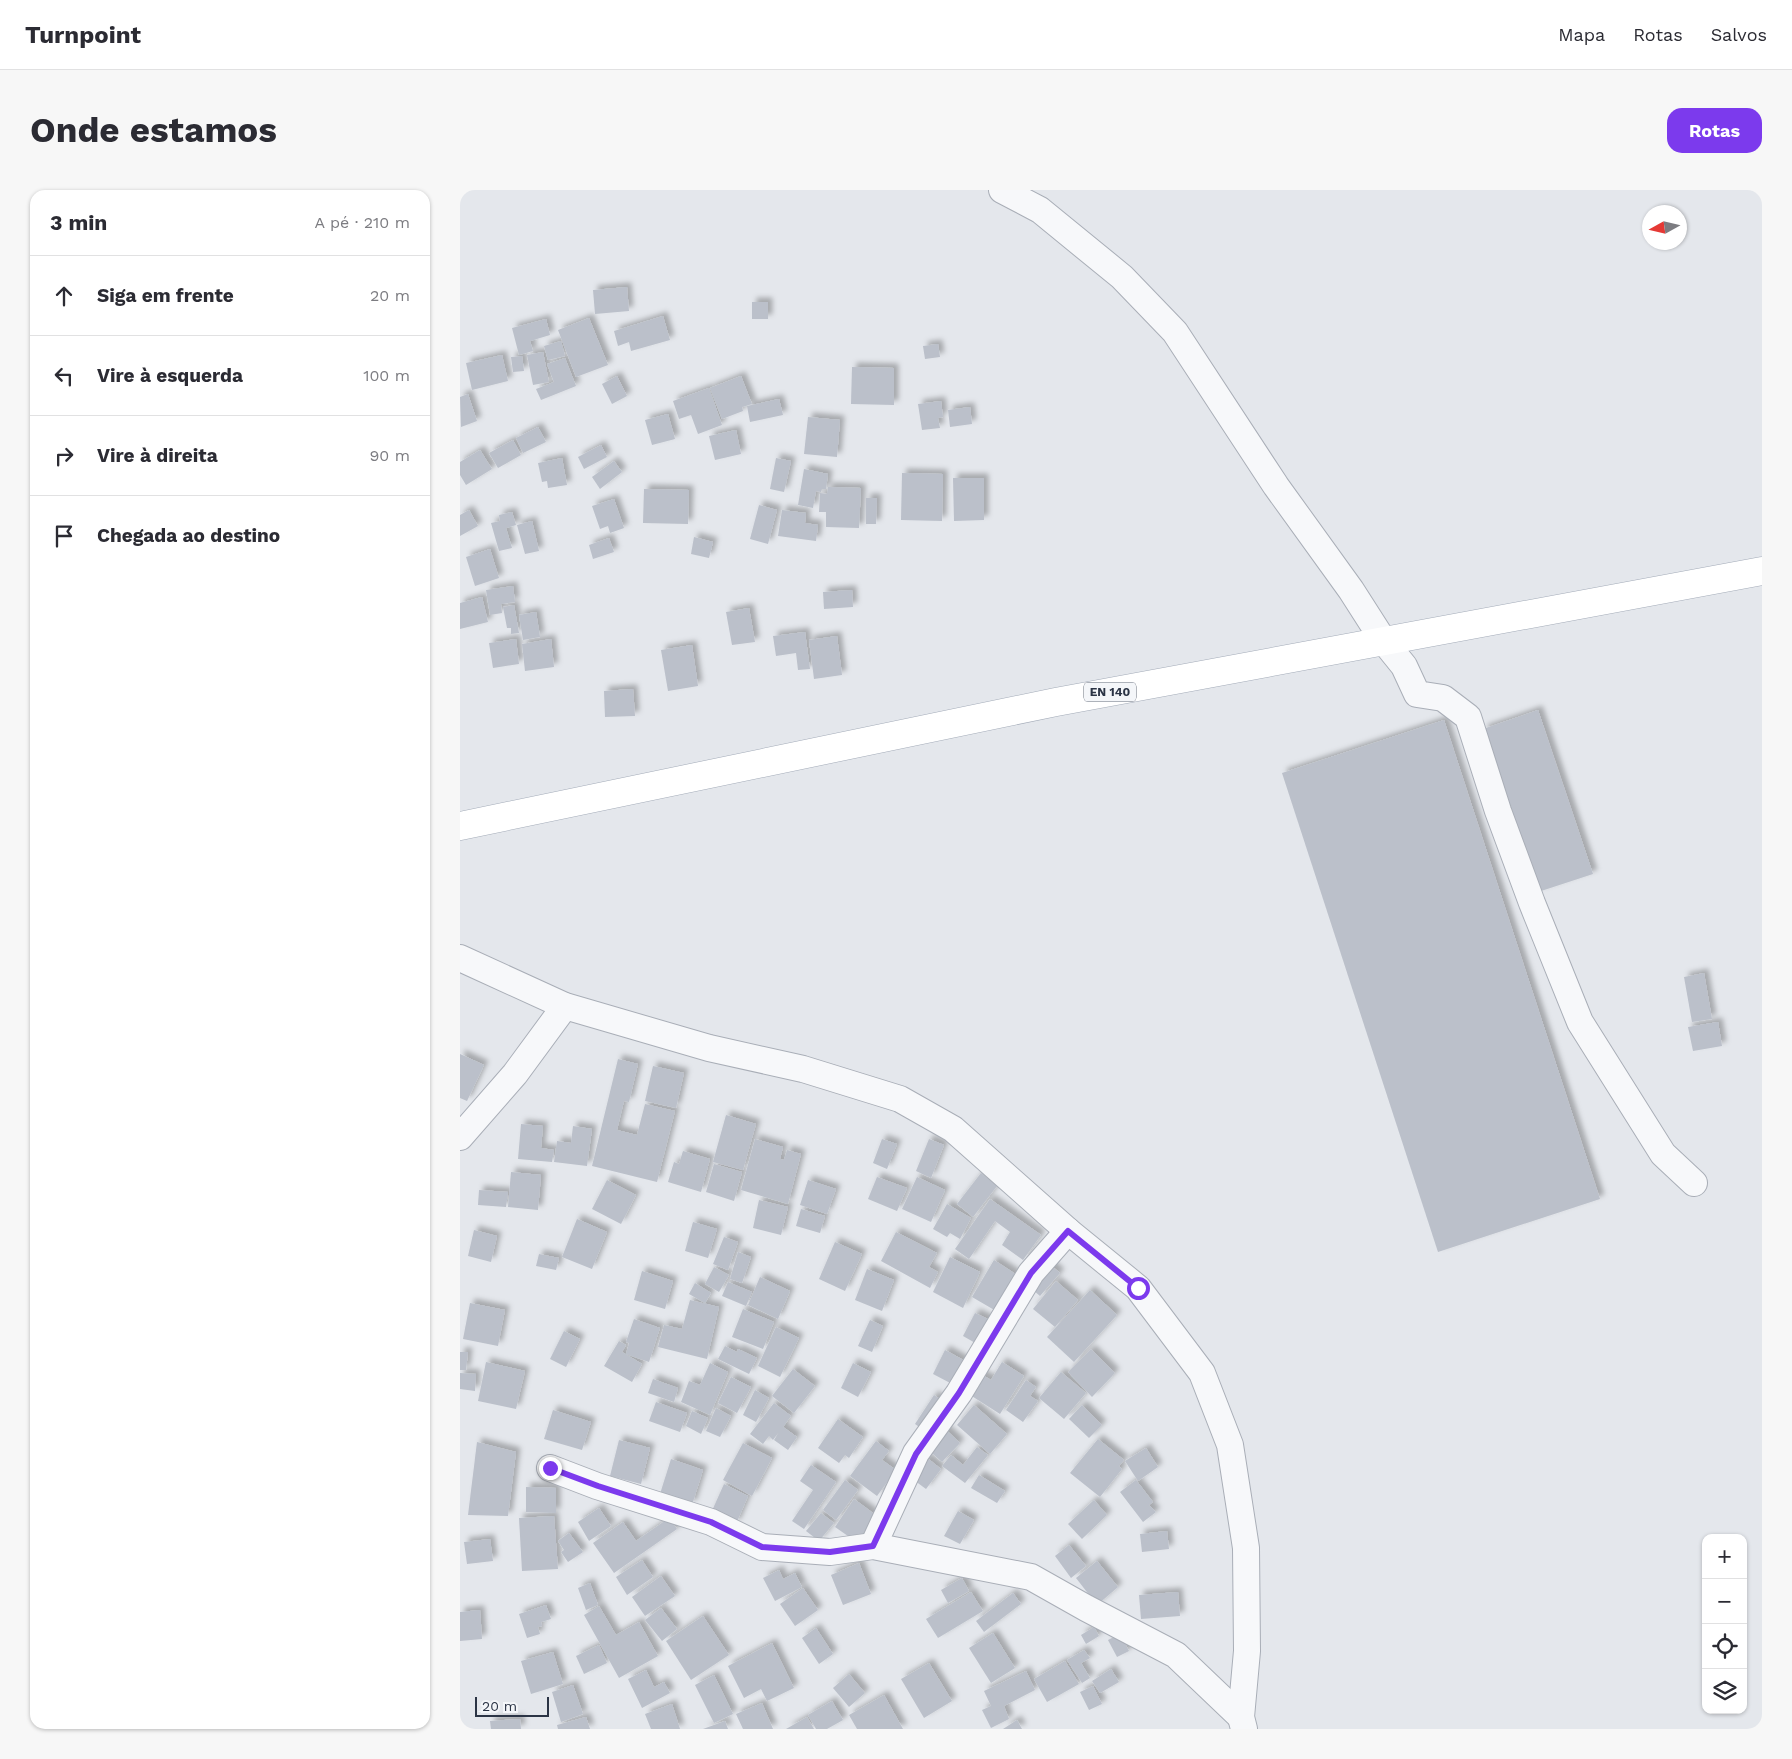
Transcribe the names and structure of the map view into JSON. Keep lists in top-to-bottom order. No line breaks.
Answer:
{"streets":{"main road":["EN 140"]},"scale_bar":"20 m","north":"left","page":{"header":"Turnpoint","nav":["Mapa","Rotas","Salvos"],"buttons":"Rotas","title":"Onde estamos","heading":["3 min","A pé · 210 m"],"list":[["Siga em frente","20 m"],["Vire à esquerda","100 m"],["Vire à direita","90 m"],"Chegada ao destino"],"map_buttons":["+","−"],"scale":"20 m"}}
